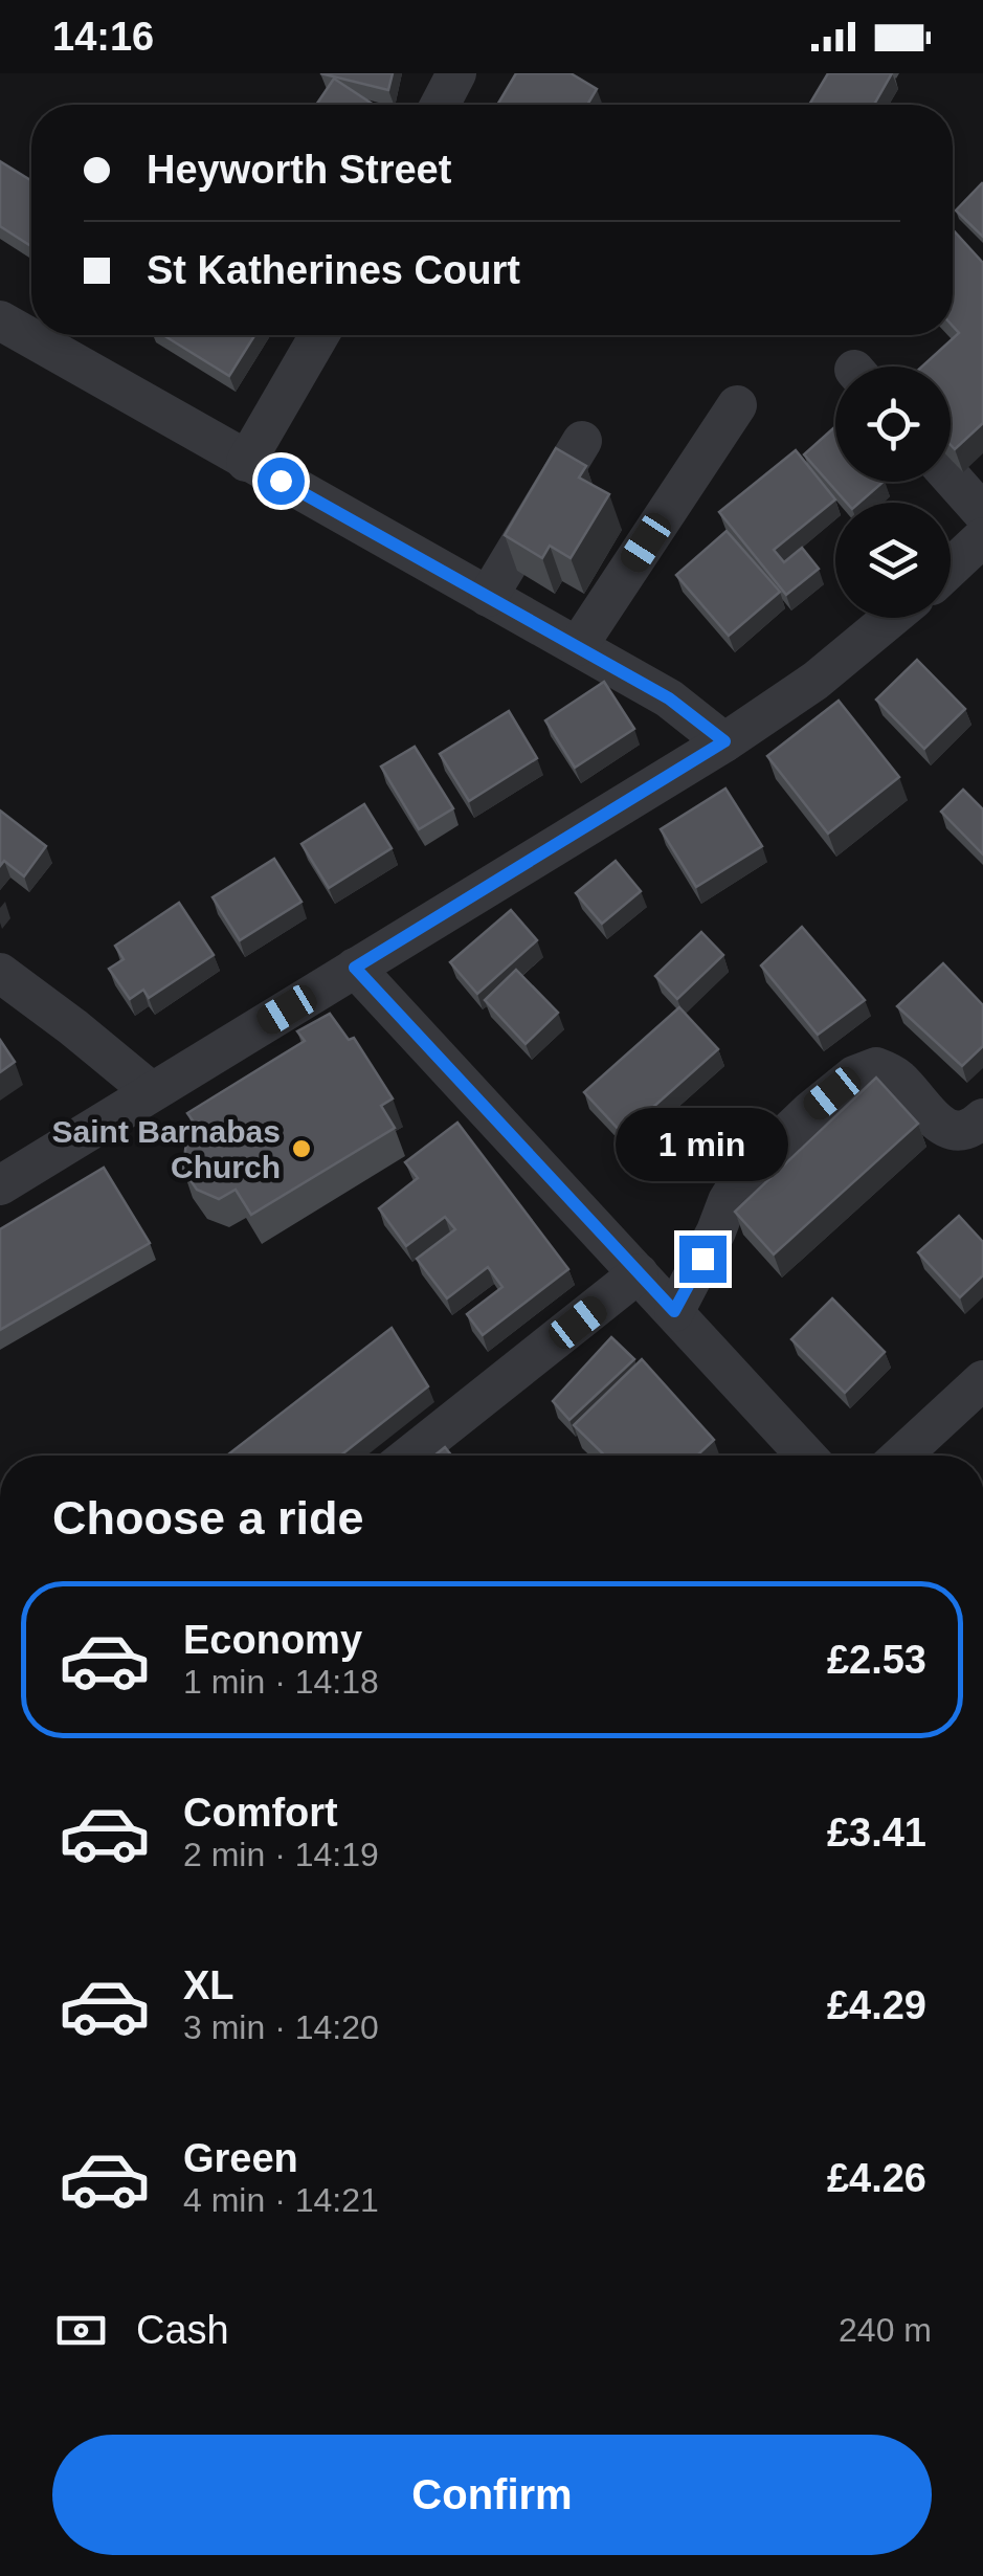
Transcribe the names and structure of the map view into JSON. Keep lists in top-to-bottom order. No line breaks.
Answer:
{"places":["Saint Barnabas Church"],"page":{"status":"14:16","banner":["Heyworth Street","St Katherines Court"],"bubble":"1 min","heading":"Choose a ride","list":[{"name":"Economy","note":"1 min · 14:18","value":"£2.53"},{"name":"Comfort","note":"2 min · 14:19","value":"£3.41"},{"name":"XL","note":"3 min · 14:20","value":"£4.29"},{"name":"Green","note":"4 min · 14:21","value":"£4.26"}],"pay":["Cash","240 m"],"buttons":"Confirm"}}
